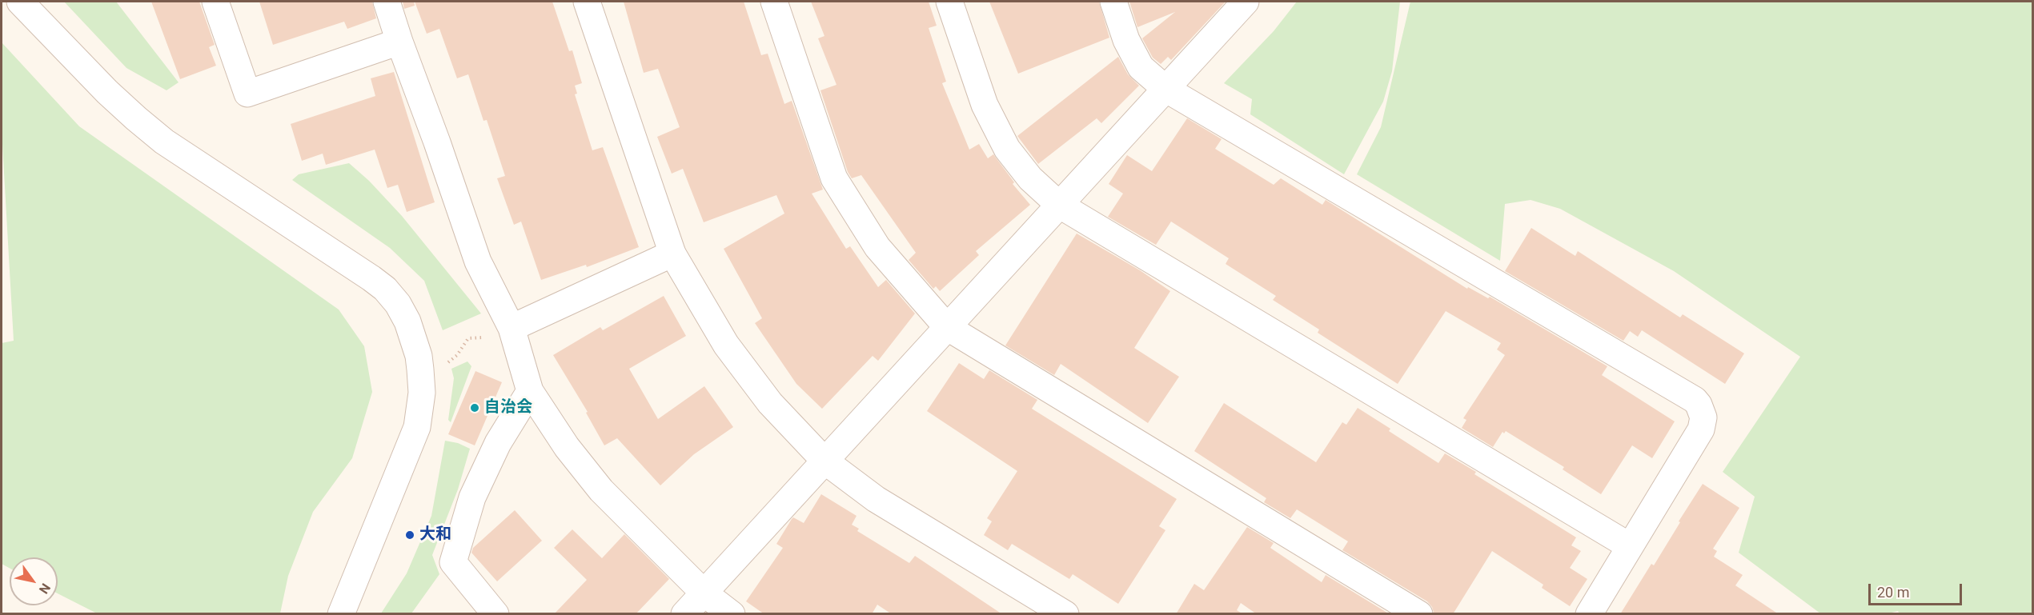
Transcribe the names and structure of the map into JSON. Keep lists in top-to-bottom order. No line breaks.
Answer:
{"places":["自治会","大和"],"scale_bar":"20 m","north":"bottom right"}
